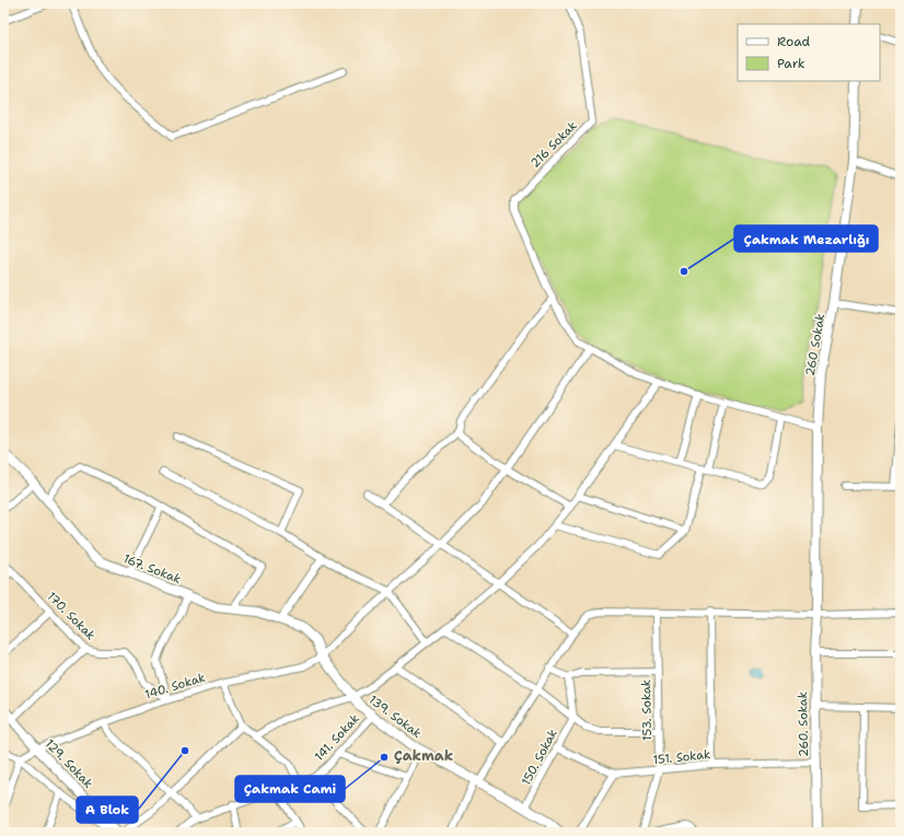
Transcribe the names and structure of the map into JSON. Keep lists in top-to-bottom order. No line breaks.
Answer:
{"streets":{"street":["216 Sokak","260 Sokak","167. Sokak","170. Sokak","140. Sokak","153. Sokak","139. Sokak","260. Sokak","141. Sokak","150. Sokak","151. Sokak","129. Sokak"]},"crossings":[["260 Sokak","260. Sokak"],["167. Sokak","140. Sokak"],["167. Sokak","139. Sokak"],["170. Sokak","140. Sokak"],["140. Sokak","139. Sokak"],["140. Sokak","129. Sokak"],["153. Sokak","151. Sokak"],["139. Sokak","141. Sokak"],["139. Sokak","150. Sokak"],["260. Sokak","151. Sokak"],["150. Sokak","151. Sokak"]],"districts":["Çakmak"],"places":["Çakmak Mezarlığı","A Blok","Çakmak Cami"],"legend":["Road","Park"]}
